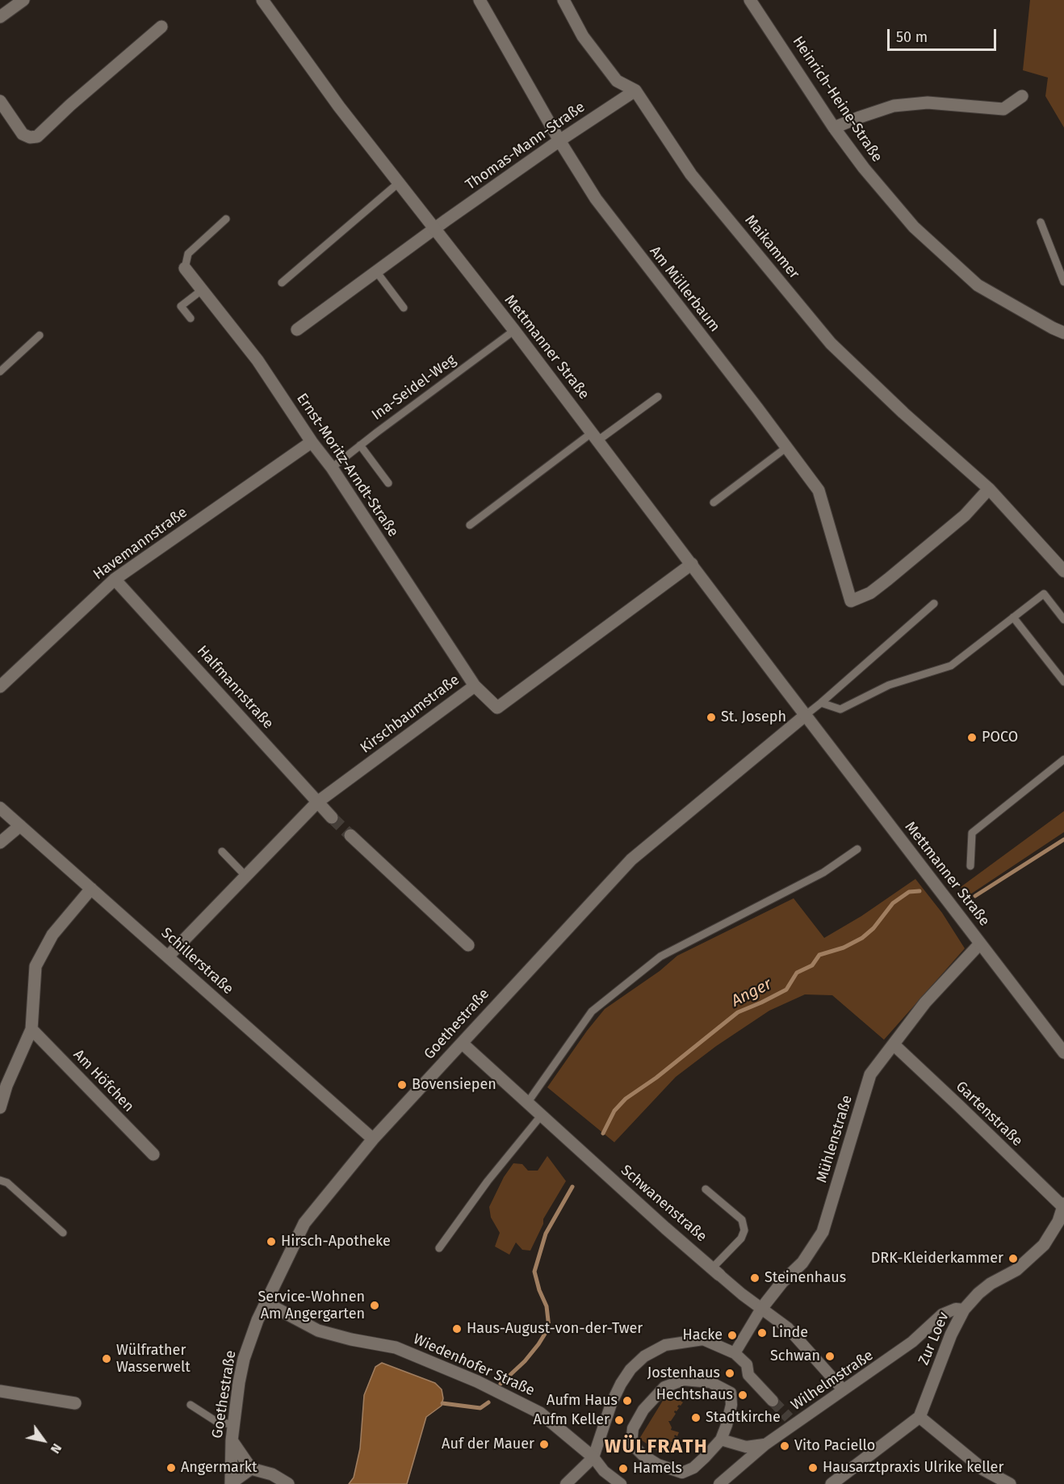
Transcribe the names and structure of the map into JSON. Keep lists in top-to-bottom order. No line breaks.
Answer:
{"streets":{"street":["Heinrich-Heine-Straße","Thomas-Mann-Straße","Maikammer","Am Müllerbaum","Mettmanner Straße","Ernst-Moritz-Arndt-Straße","Havemannstraße","Halfmannstraße","Kirschbaumstraße","Schillerstraße","Goethestraße","Am Höfchen","Gartenstraße","Mühlenstraße","Schwanenstraße","Zur Loev","Wiedenhofer Straße","Wilhelmstraße"],"lane":["Ina-Seidel-Weg"]},"crossings":[["Thomas-Mann-Straße","Maikammer"],["Thomas-Mann-Straße","Am Müllerbaum"],["Thomas-Mann-Straße","Mettmanner Straße"],["Maikammer","Am Müllerbaum"],["Mettmanner Straße","Ina-Seidel-Weg"],["Mettmanner Straße","Kirschbaumstraße"],["Mettmanner Straße","Goethestraße"],["Mettmanner Straße","Mühlenstraße"],["Ina-Seidel-Weg","Ernst-Moritz-Arndt-Straße"],["Ernst-Moritz-Arndt-Straße","Havemannstraße"],["Ernst-Moritz-Arndt-Straße","Kirschbaumstraße"],["Havemannstraße","Halfmannstraße"],["Halfmannstraße","Kirschbaumstraße"],["Kirschbaumstraße","Schillerstraße"],["Schillerstraße","Goethestraße"],["Goethestraße","Schwanenstraße"],["Goethestraße","Wiedenhofer Straße"],["Gartenstraße","Mühlenstraße"],["Gartenstraße","Zur Loev"],["Mühlenstraße","Schwanenstraße"],["Schwanenstraße","Wilhelmstraße"],["Zur Loev","Wilhelmstraße"]],"districts":["WÜLFRATH"],"water":["Anger"],"places":["St. Joseph","POCO","Bovensiepen","Hirsch-Apotheke","DRK-Kleiderkammer","Steinenhaus","Service-Wohnen Am Angergarten","Haus-August-von-der-Twer","Linde","Hacke","Schwan","Wülfrather Wasserwelt","Jostenhaus","Hechtshaus","Aufm Haus","Stadtkirche","Aufm Keller","Auf der Mauer","Vito Paciello","Angermarkt","Hausarztpraxis Ulrike keller","Hamels"],"scale_bar":"50 m","north":"bottom right"}
